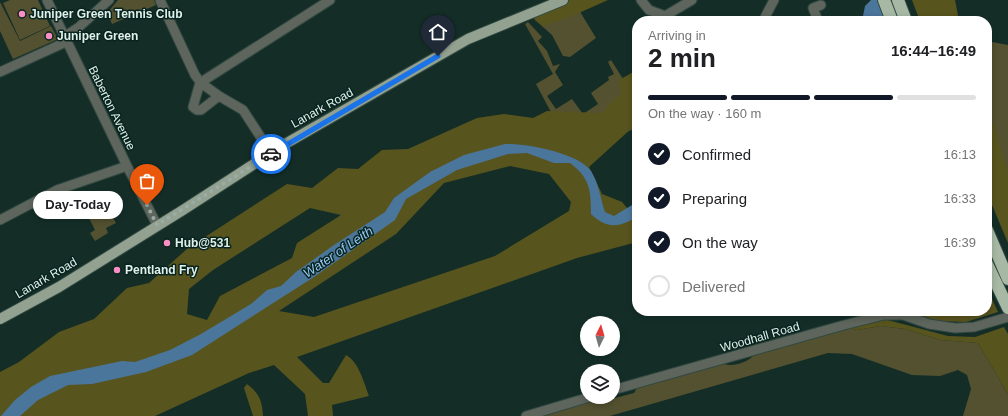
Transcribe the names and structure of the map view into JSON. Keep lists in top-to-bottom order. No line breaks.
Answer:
{"streets":{"main road":["Lanark Road"],"street":["Baberton Avenue","Woodhall Road"]},"crossings":[["Baberton Avenue","Lanark Road"]],"water":["Water of Leith"],"places":["Juniper Green Tennis Club","Juniper Green","Day-Today","Hub@531","Pentland Fry"],"north":"top","page":{"heading":["2 min","Arriving in","16:44–16:49"],"bar":"On the way · 160 m","list":[["Confirmed","16:13"],["Preparing","16:33"],["On the way","16:39"],"Delivered"],"bubble":"Day-Today"}}
